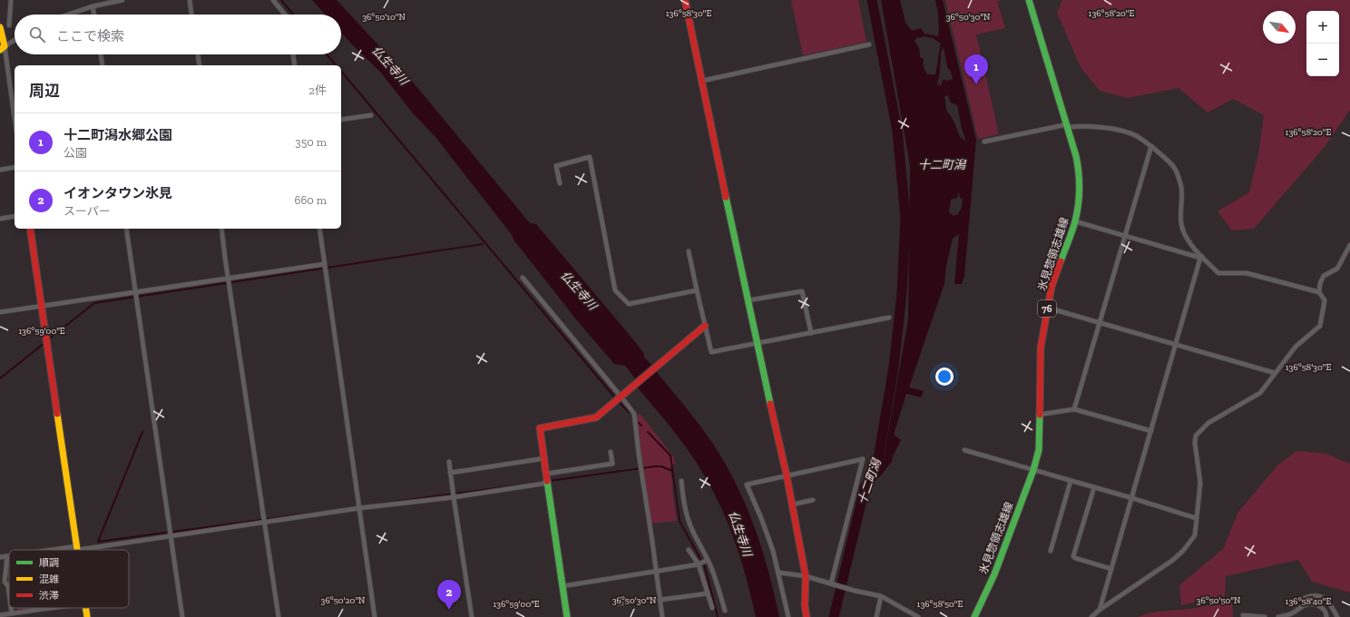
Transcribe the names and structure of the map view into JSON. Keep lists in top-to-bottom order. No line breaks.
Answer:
{"streets":{"street":["氷見惣領志雄線","76"]},"water":["仏生寺川","十二町潟"],"legend":["順調","混雑","渋滞"],"north":"bottom right","page":{"map_buttons":["+","−"],"search":"ここで検索","pins":["1","2"],"heading":["周辺","2件"],"list":[{"mark":"1","name":"十二町潟水郷公園","note":"公園","value":"350 m"},{"mark":"2","name":"イオンタウン氷見","note":"スーパー","value":"660 m"}]},"coordinates":["136°58'20\"E","136°58'30\"E","36°50'10\"N","36°50'30\"N","136°59'00\"E","36°50'20\"N","36°50'50\"N","136°58'40\"E","136°58'50\"E"]}
